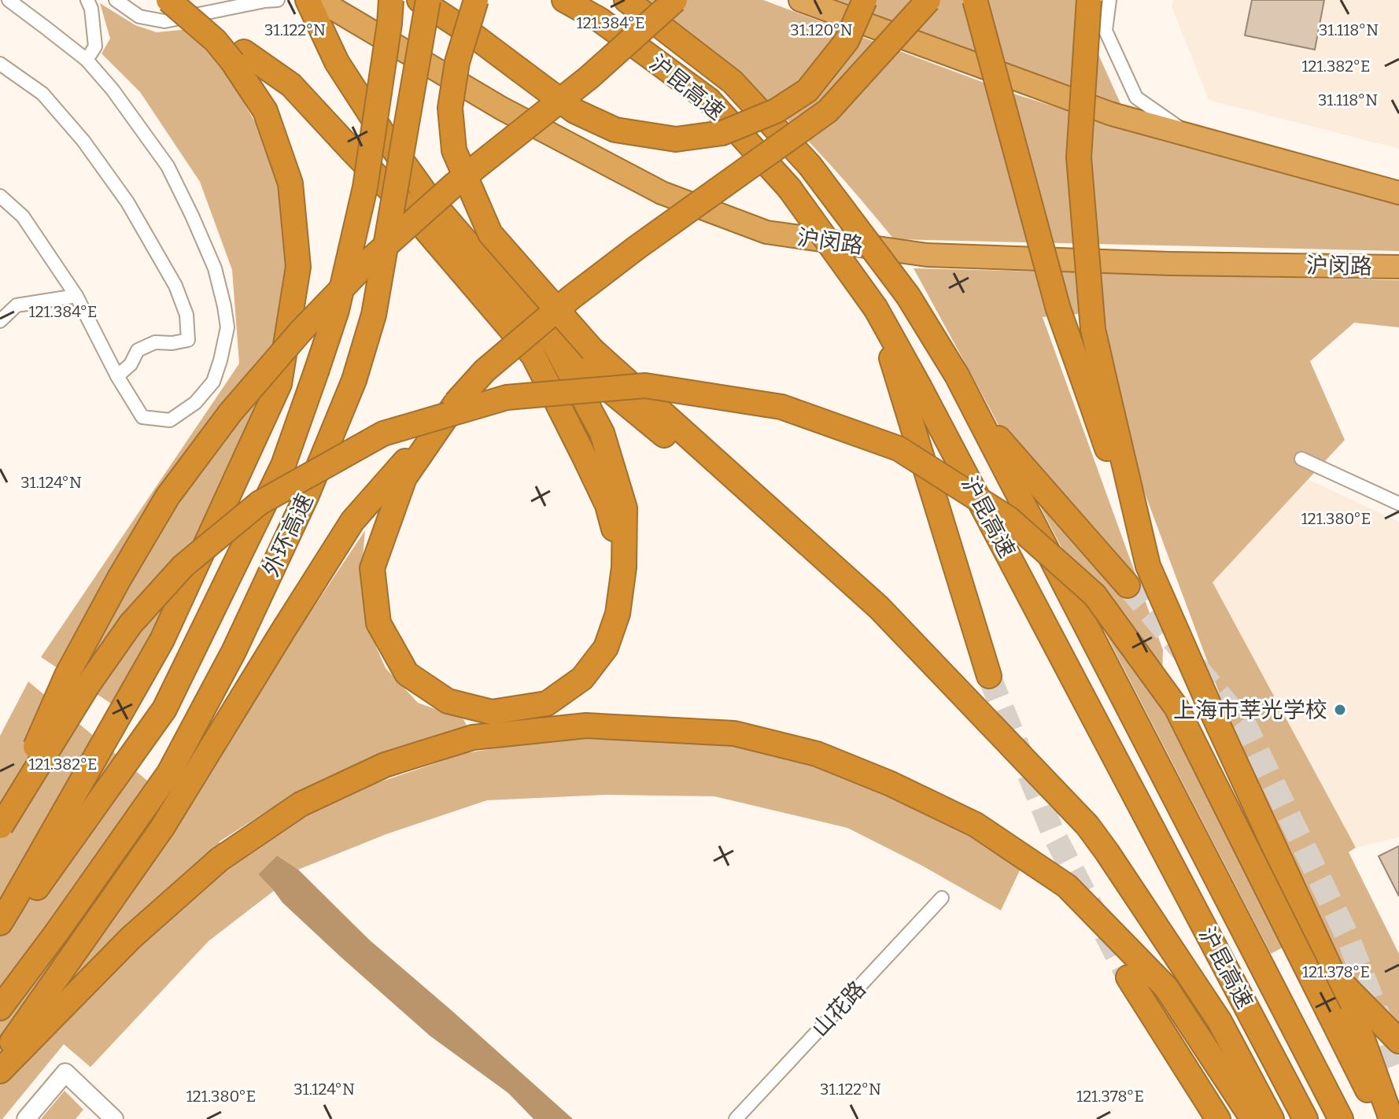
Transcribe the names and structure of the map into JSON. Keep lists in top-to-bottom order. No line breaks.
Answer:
{"streets":{"highway":["沪昆高速","沪闵路","外环高速"],"street":["山花路"]},"places":["上海市莘光学校"],"coordinates":["121.384°E","31.122°N","31.120°N","31.118°N","121.382°E","31.124°N","121.380°E","121.378°E"]}
